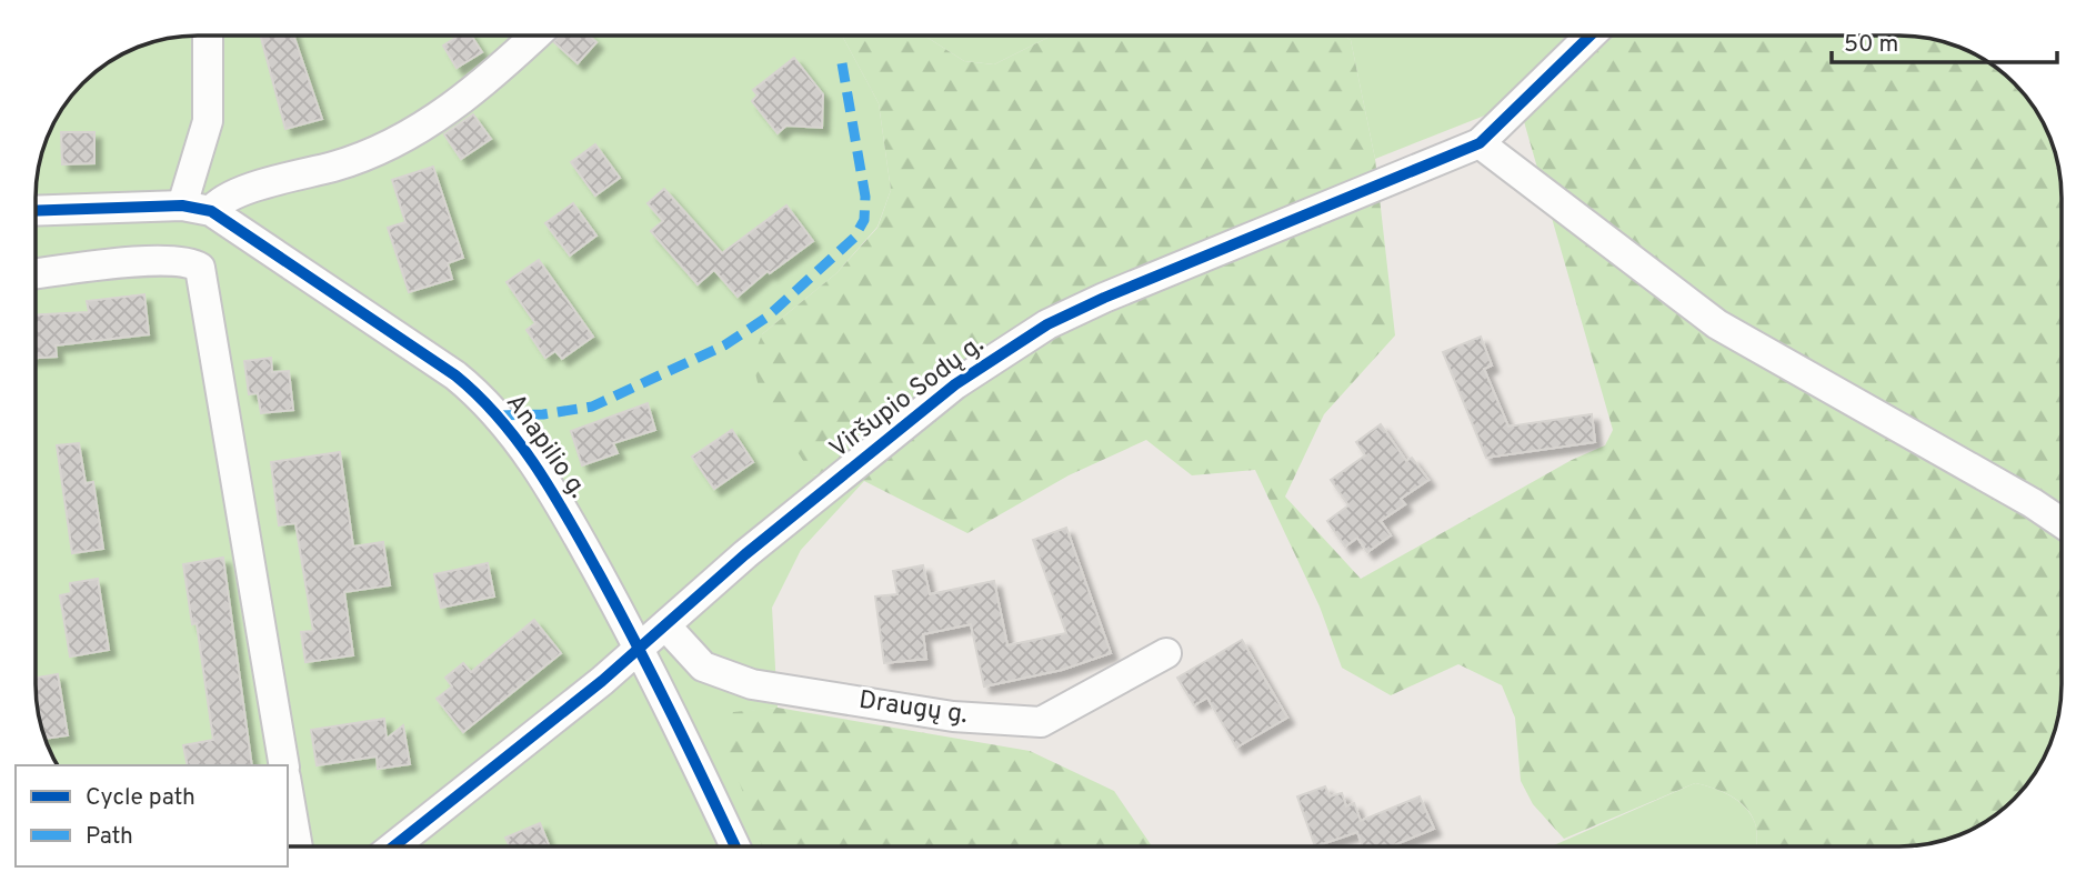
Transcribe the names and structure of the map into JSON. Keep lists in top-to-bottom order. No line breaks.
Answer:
{"streets":{"street":["Viršupio Sodų g.","Anapilio g.","Draugų g."]},"crossings":[["Viršupio Sodų g.","Anapilio g."],["Viršupio Sodų g.","Draugų g."]],"legend":["Cycle path","Path"],"scale_bar":"50 m"}
